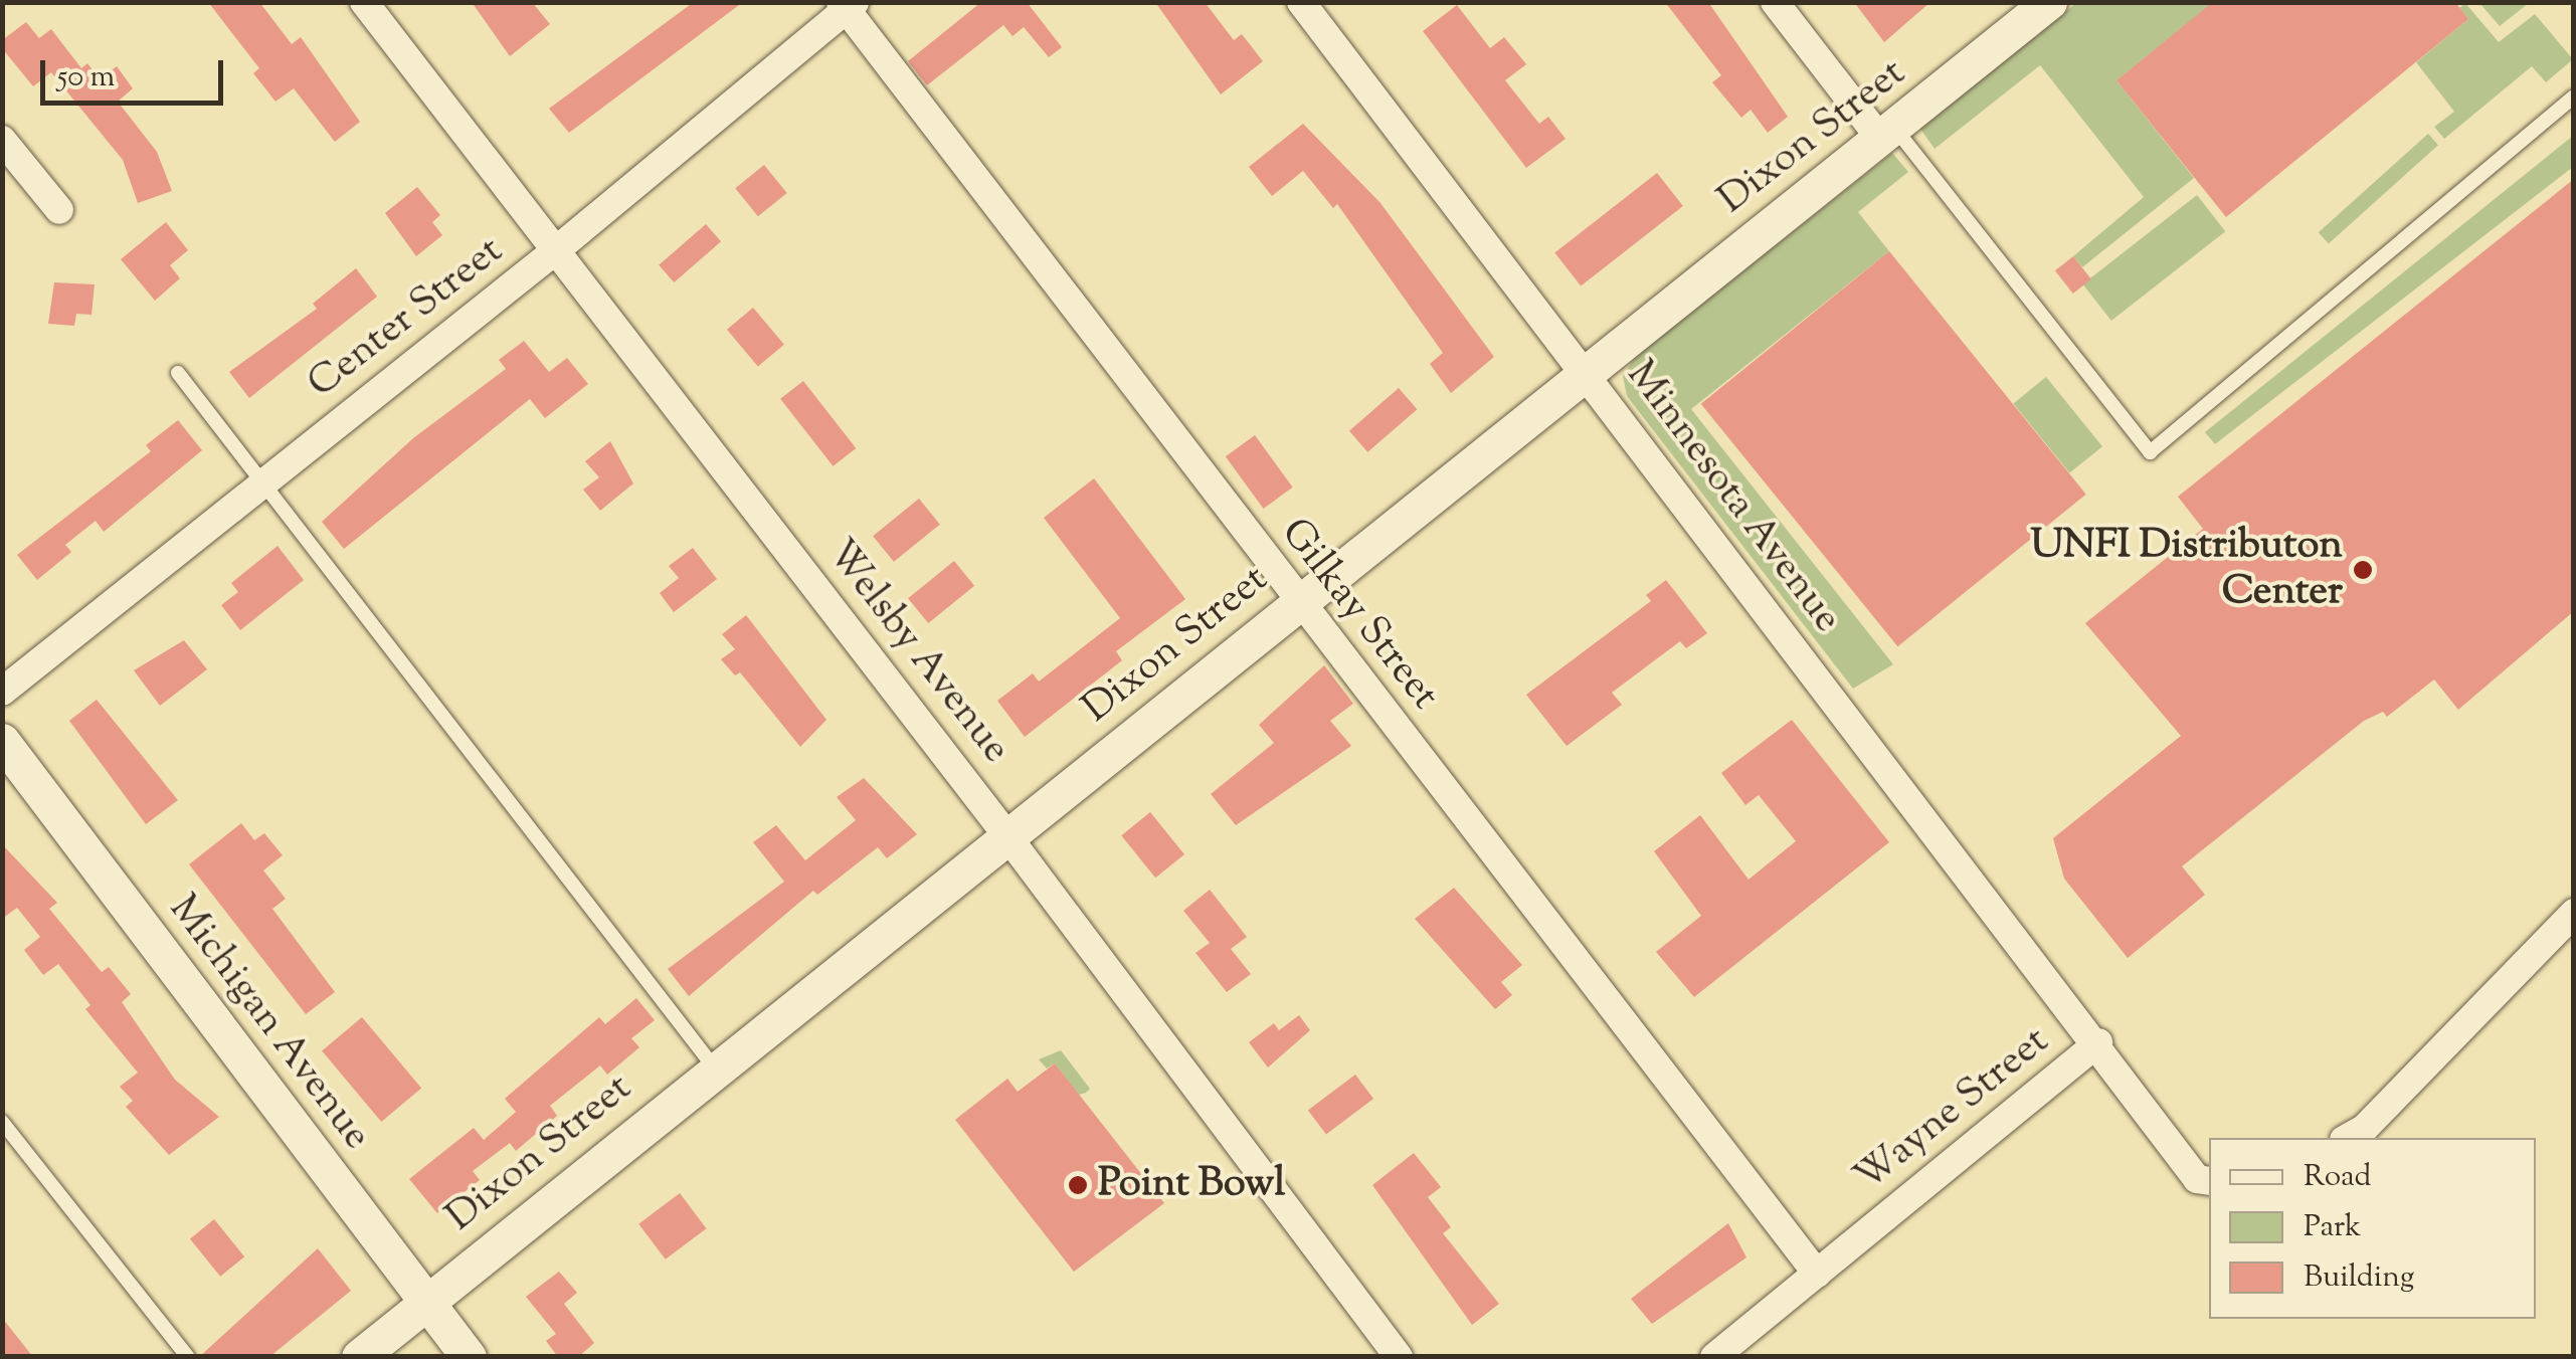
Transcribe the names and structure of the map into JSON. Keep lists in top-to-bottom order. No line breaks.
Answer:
{"streets":{"street":["Dixon Street","Center Street","Minnesota Avenue","Gilkay Street","Welsby Avenue","Michigan Avenue","Wayne Street"]},"crossings":[["Dixon Street","Minnesota Avenue"],["Dixon Street","Gilkay Street"],["Dixon Street","Welsby Avenue"],["Dixon Street","Michigan Avenue"],["Center Street","Gilkay Street"],["Center Street","Welsby Avenue"],["Minnesota Avenue","Wayne Street"],["Gilkay Street","Wayne Street"]],"places":["UNFI Distributon Center","Point Bowl"],"legend":["Road","Park","Building"],"scale_bar":"50 m"}
